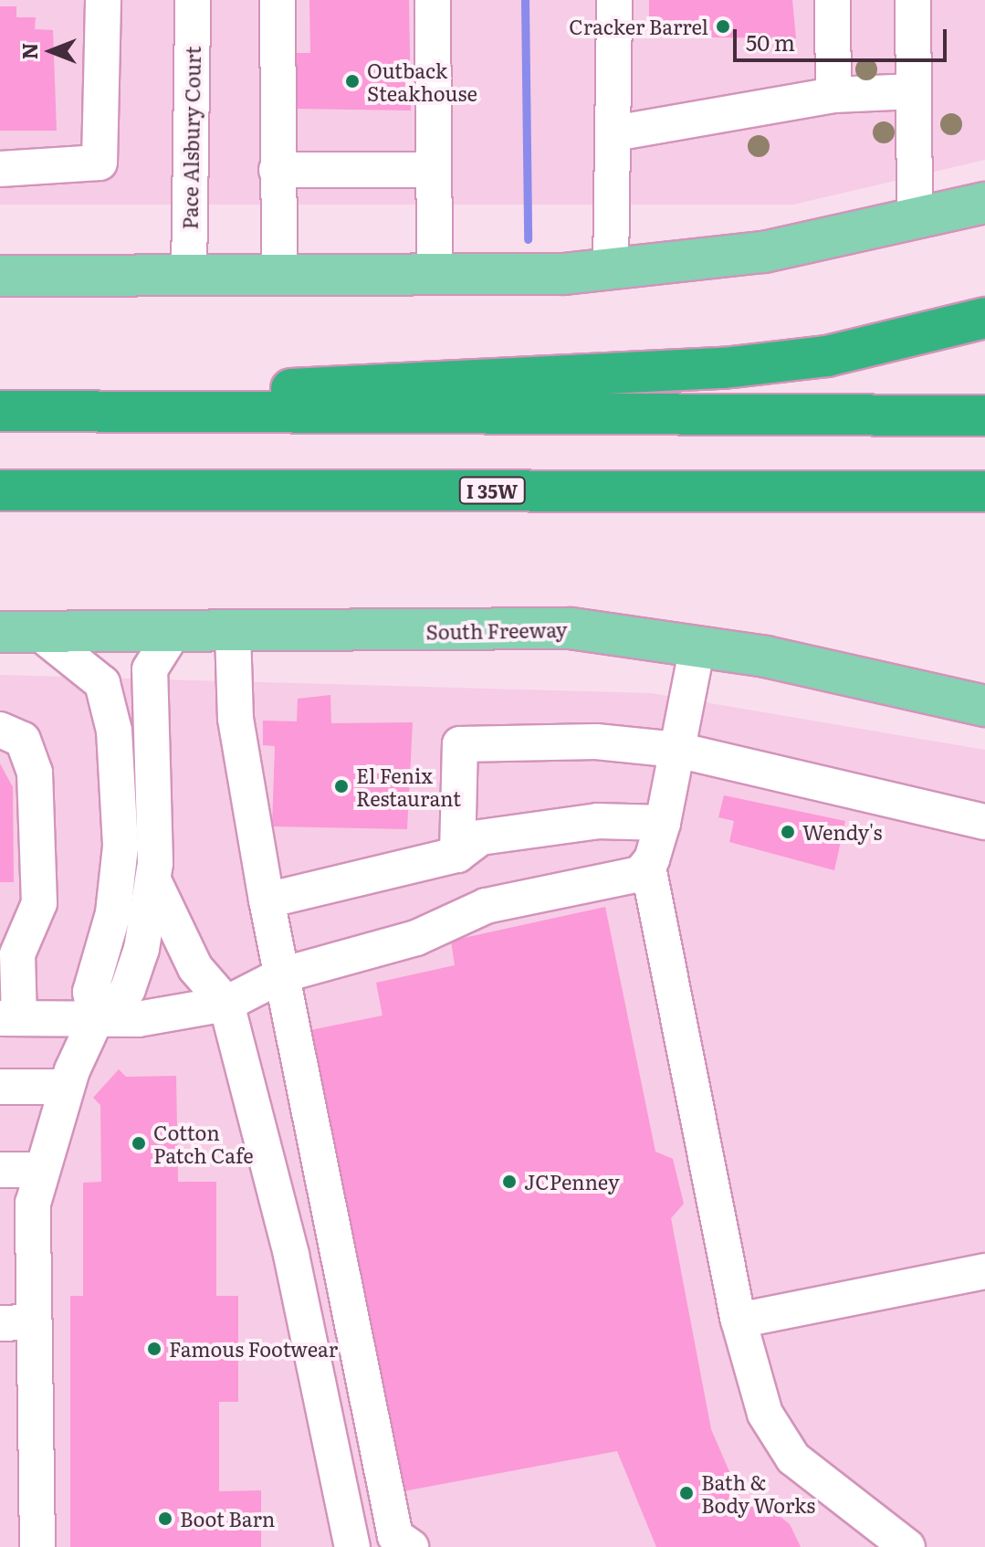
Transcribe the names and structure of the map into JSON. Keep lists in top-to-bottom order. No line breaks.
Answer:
{"streets":{"highway":["I 35W"],"main road":["South Freeway"],"street":["Pace Alsbury Court"]},"places":["Cracker Barrel","Outback Steakhouse","El Fenix Restaurant","Wendy's","Cotton Patch Cafe","JCPenney","Famous Footwear","Bath & Body Works","Boot Barn"],"scale_bar":"50 m","north":"left"}
